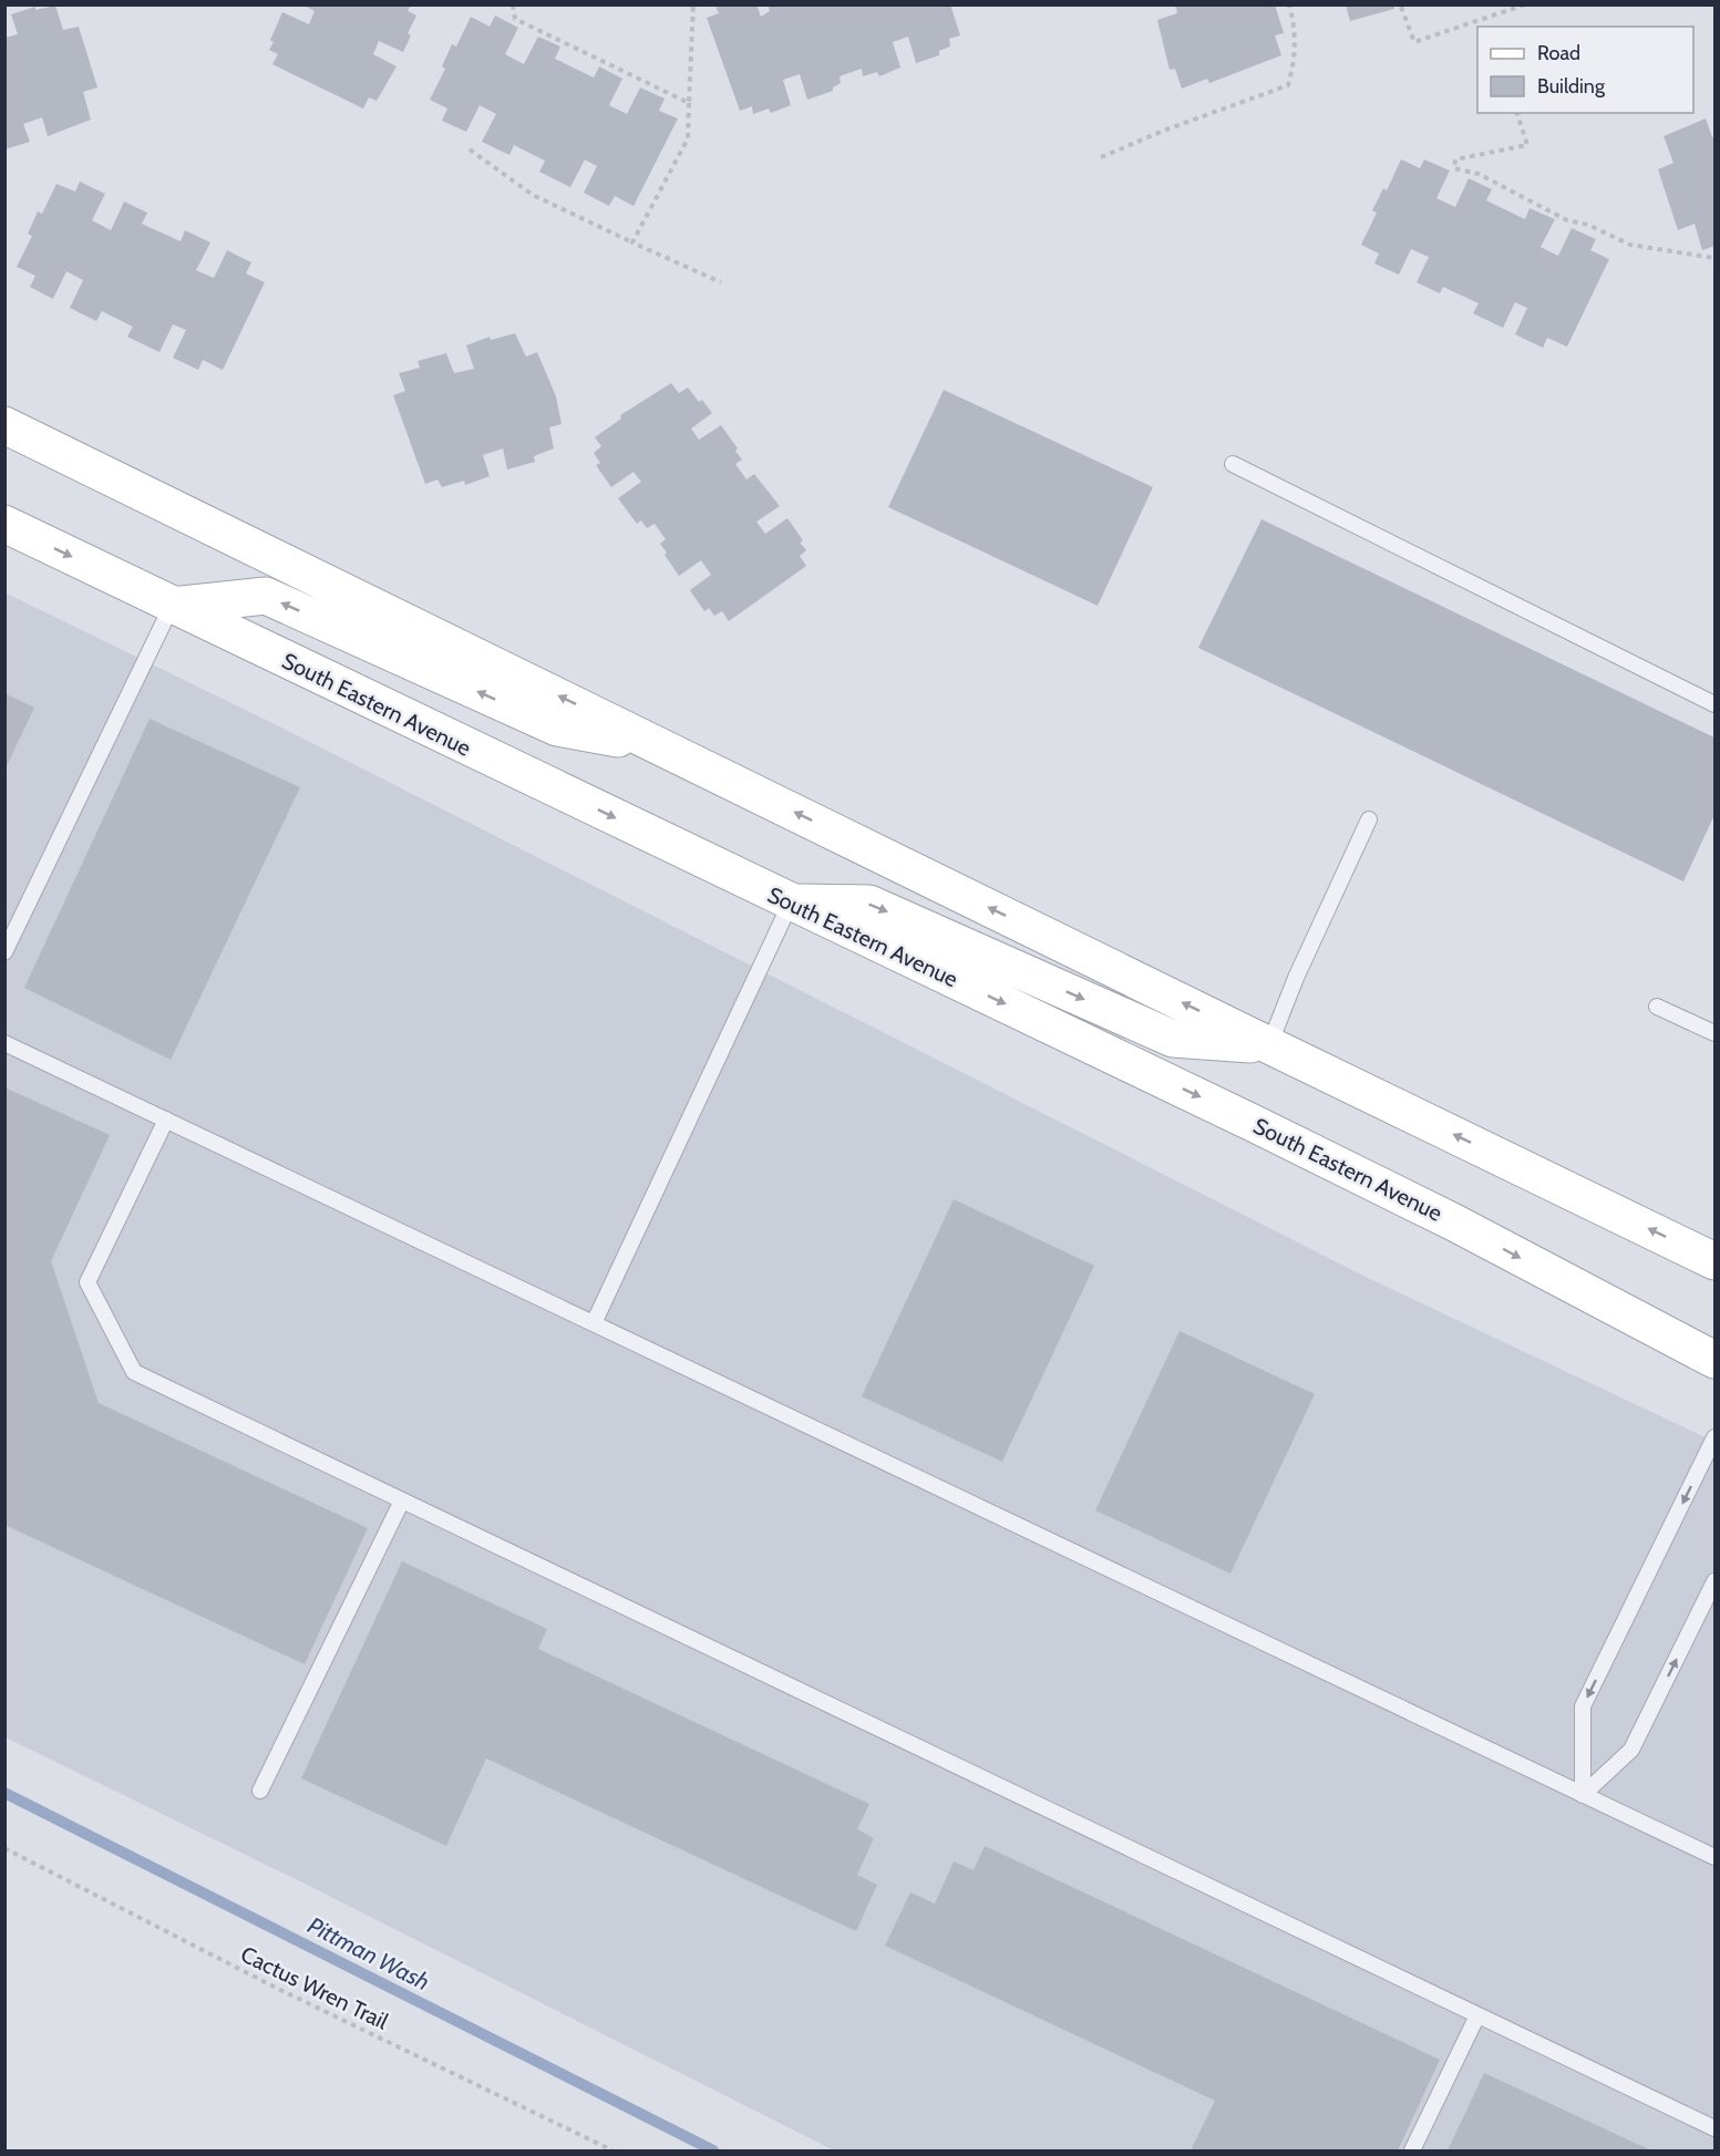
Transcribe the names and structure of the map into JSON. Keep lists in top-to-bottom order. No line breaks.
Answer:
{"streets":{"main road":["South Eastern Avenue"],"path":["Cactus Wren Trail"]},"water":["Pittman Wash"],"legend":["Road","Building"]}
